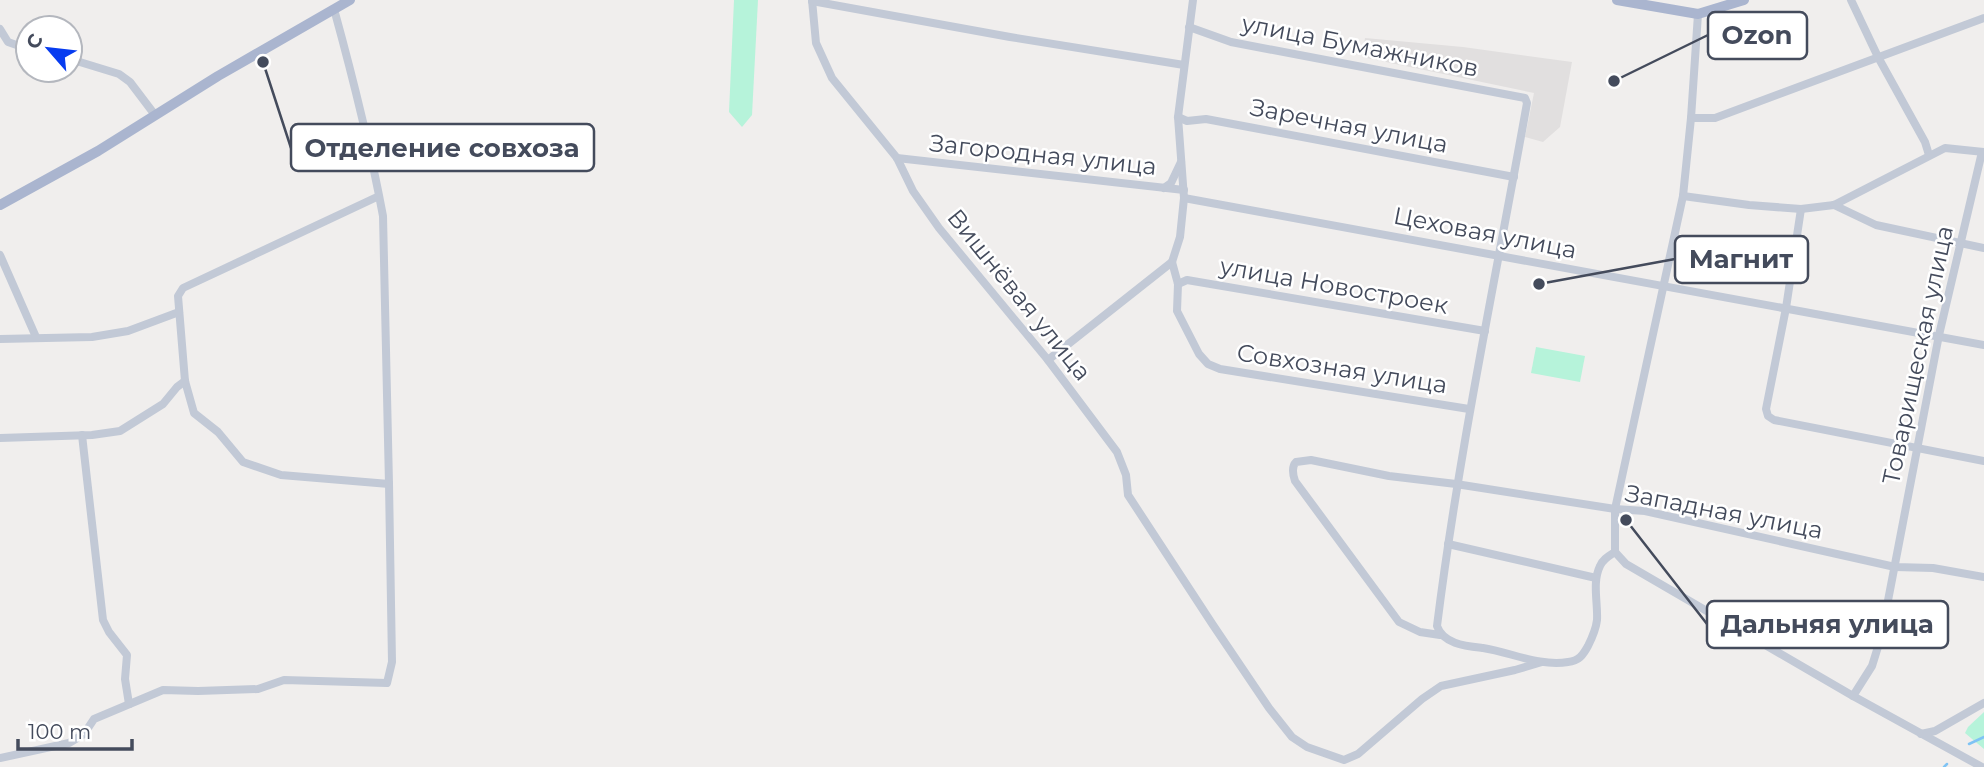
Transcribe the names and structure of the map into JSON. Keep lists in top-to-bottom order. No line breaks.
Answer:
{"streets":{"street":["улица Бумажников","Заречная улица","Загородная улица","Цеховая улица","улица Новостроек","Вишнёвая улица","Товарищеская улица","Совхозная улица","Западная улица"]},"crossings":[["улица Бумажников","Заречная улица"],["Загородная улица","Цеховая улица"],["Загородная улица","Вишнёвая улица"],["Цеховая улица","Товарищеская улица"],["улица Новостроек","Совхозная улица"],["Товарищеская улица","Западная улица"]],"places":["Отделение совхоза","Ozon","Магнит","Дальняя улица"],"scale_bar":"100 m","north":"top left"}
